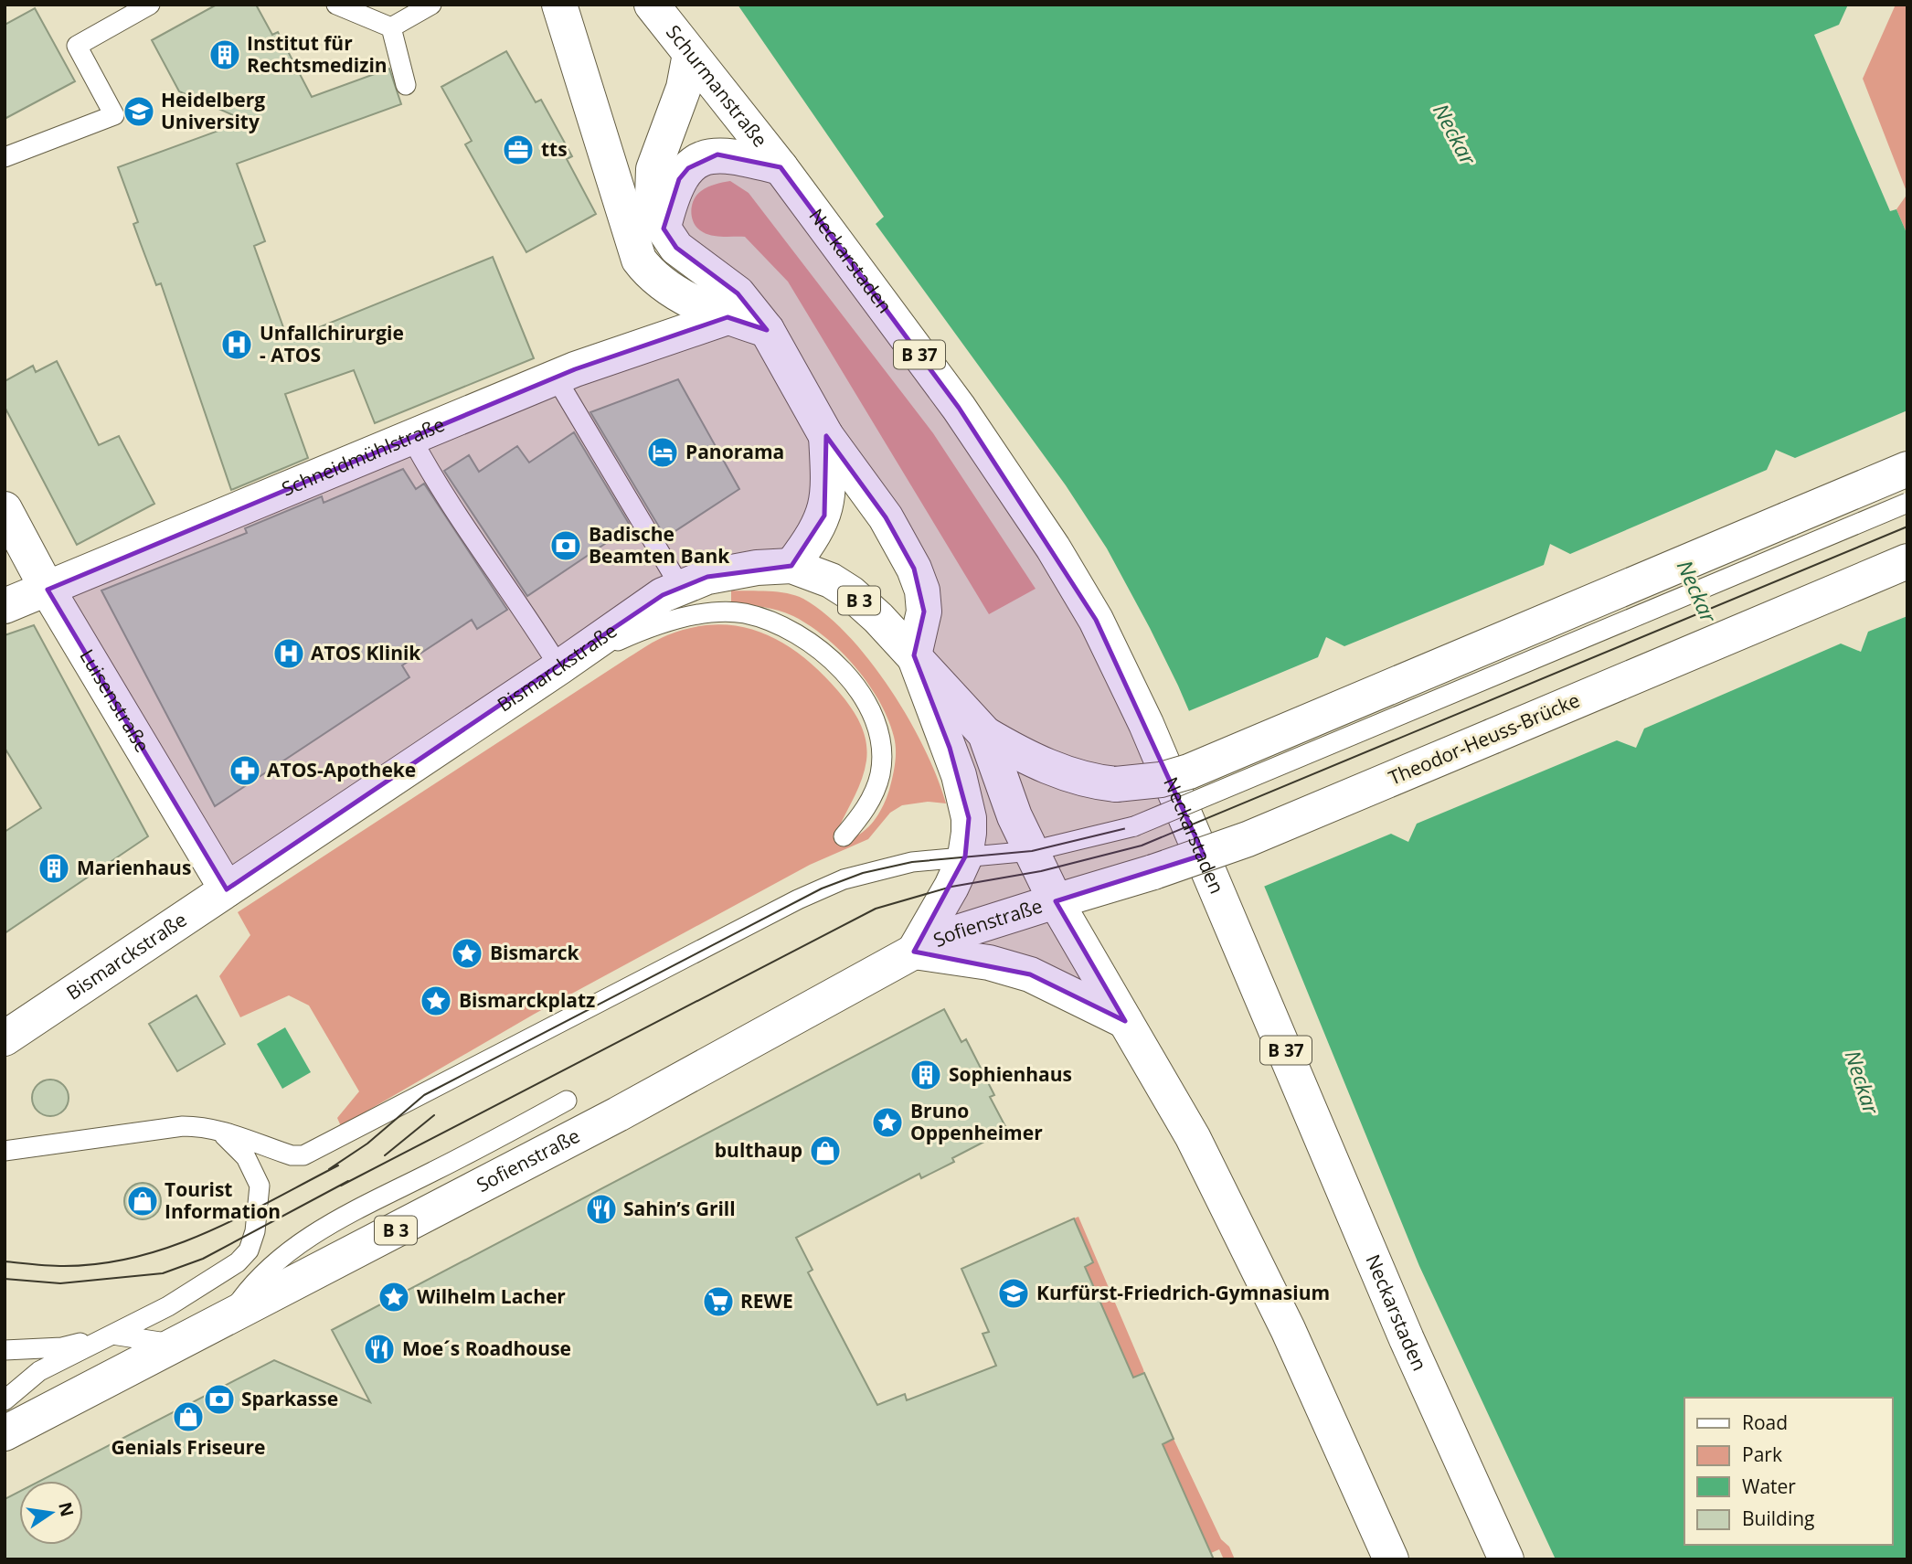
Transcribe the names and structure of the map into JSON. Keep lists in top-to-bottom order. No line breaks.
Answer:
{"streets":{"main road":["Schurmanstraße","Neckarstaden","B 37","Schneidmühlstraße","B 3","Bismarckstraße","Luisenstraße","Theodor-Heuss-Brücke","Sofienstraße"]},"crossings":[["Schurmanstraße","Neckarstaden"],["Schneidmühlstraße","Luisenstraße"],["B 3","Bismarckstraße"],["B 3","Theodor-Heuss-Brücke"],["B 3","Sofienstraße"],["Bismarckstraße","Luisenstraße"],["Theodor-Heuss-Brücke","Sofienstraße"]],"water":["Neckar"],"places":{"building":["Institut für Rechtsmedizin","Marienhaus","Sophienhaus"],"school or university":["Heidelberg University","Kurfürst-Friedrich-Gymnasium"],"office":["tts"],"hospital":["Unfallchirurgie - ATOS","ATOS Klinik"],"hotel":["Panorama"],"bank":["Badische Beamten Bank","Sparkasse"],"pharmacy":["ATOS-Apotheke"],"place":["Bismarck","Bismarckplatz","Bruno Oppenheimer","Wilhelm Lacher"],"shop":["bulthaup","Tourist Information","Genials Friseure"],"restaurant":["Sahin’s Grill","Moe´s Roadhouse"],"supermarket":["REWE"]},"legend":["Road","Park","Water","Building"],"north":"right"}
